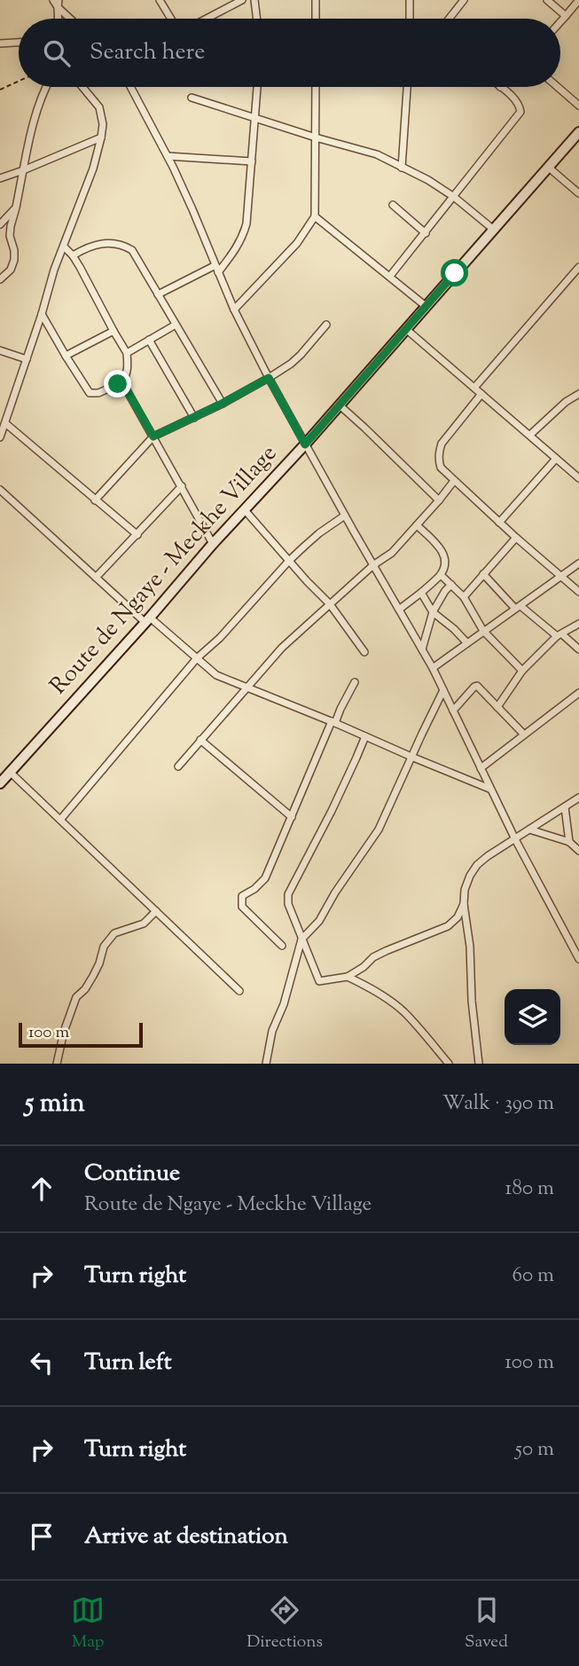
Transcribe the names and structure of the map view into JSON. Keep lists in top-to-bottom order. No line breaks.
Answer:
{"streets":{"main road":["Route de Ngaye - Meckhe Village"]},"scale_bar":"100 m","page":{"search":"Search here","scale":"100 m","heading":["5 min","Walk · 390 m"],"list":[["Continue","Route de Ngaye - Meckhe Village","180 m"],["Turn right","60 m"],["Turn left","100 m"],["Turn right","50 m"],"Arrive at destination"],"nav":["Map","Directions","Saved"]}}
